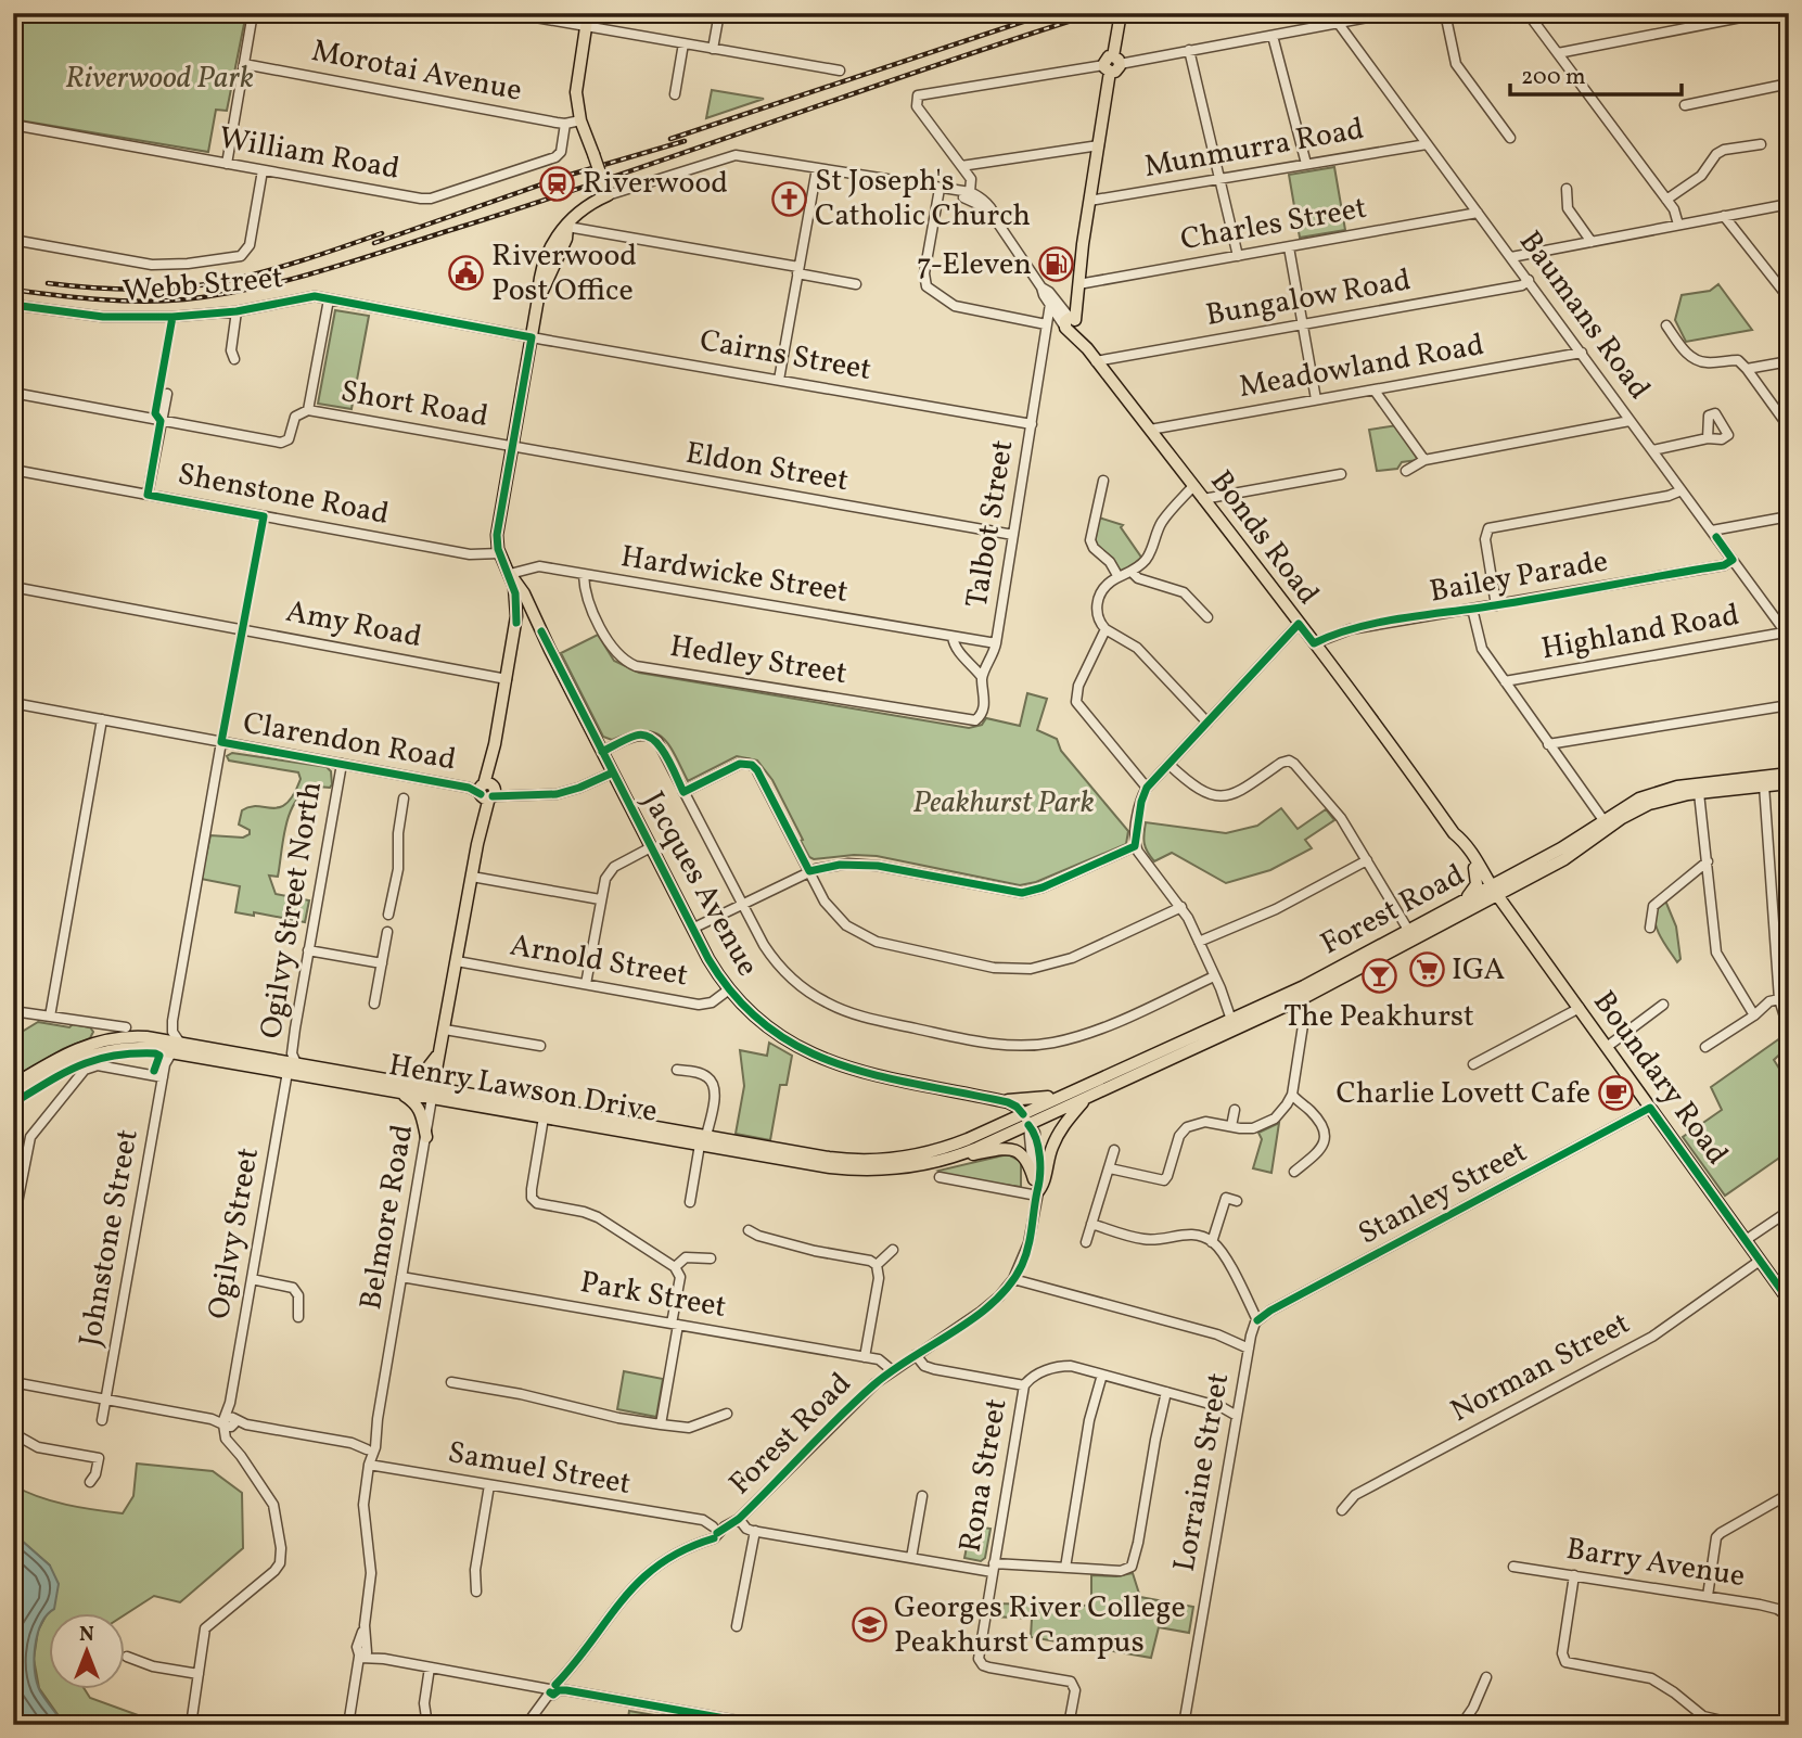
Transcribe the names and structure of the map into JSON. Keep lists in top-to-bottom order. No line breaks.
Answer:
{"streets":{"main road":["Bonds Road","Jacques Avenue","Forest Road","Boundary Road","Henry Lawson Drive","Belmore Road"],"street":["Morotai Avenue","Munmurra Road","William Road","Charles Street","Webb Street","Bungalow Road","Baumans Road","Cairns Street","Meadowland Road","Short Road","Eldon Street","Shenstone Road","Talbot Street","Hardwicke Street","Bailey Parade","Amy Road","Highland Road","Hedley Street","Clarendon Road","Ogilvy Street North","Arnold Street","Stanley Street","Ogilvy Street","Johnstone Street","Park Street","Norman Street","Samuel Street","Lorraine Street","Rona Street","Barry Avenue"]},"crossings":[["Morotai Avenue","William Road"],["Munmurra Road","Baumans Road"],["Munmurra Road","Bonds Road"],["Charles Street","Baumans Road"],["Charles Street","Bonds Road"],["Webb Street","Cairns Street"],["Webb Street","Belmore Road"],["Bungalow Road","Baumans Road"],["Bungalow Road","Bonds Road"],["Baumans Road","Meadowland Road"],["Baumans Road","Bailey Parade"],["Baumans Road","Highland Road"],["Cairns Street","Talbot Street"],["Cairns Street","Belmore Road"],["Meadowland Road","Bonds Road"],["Short Road","Eldon Street"],["Short Road","Belmore Road"],["Eldon Street","Talbot Street"],["Eldon Street","Belmore Road"],["Shenstone Road","Belmore Road"],["Talbot Street","Hardwicke Street"],["Talbot Street","Hedley Street"],["Bonds Road","Bailey Parade"],["Bonds Road","Forest Road"],["Bonds Road","Boundary Road"],["Hardwicke Street","Hedley Street"],["Hardwicke Street","Jacques Avenue"],["Hardwicke Street","Belmore Road"],["Amy Road","Belmore Road"],["Clarendon Road","Jacques Avenue"],["Clarendon Road","Ogilvy Street North"],["Clarendon Road","Belmore Road"],["Jacques Avenue","Forest Road"],["Jacques Avenue","Arnold Street"],["Jacques Avenue","Henry Lawson Drive"],["Jacques Avenue","Belmore Road"],["Ogilvy Street North","Henry Lawson Drive"],["Forest Road","Boundary Road"],["Forest Road","Henry Lawson Drive"],["Forest Road","Park Street"],["Forest Road","Samuel Street"],["Arnold Street","Belmore Road"],["Boundary Road","Stanley Street"],["Boundary Road","Norman Street"],["Henry Lawson Drive","Belmore Road"],["Henry Lawson Drive","Ogilvy Street"],["Henry Lawson Drive","Johnstone Street"],["Stanley Street","Lorraine Street"],["Belmore Road","Park Street"],["Belmore Road","Samuel Street"]],"parks":["Riverwood Park","Peakhurst Park"],"places":{"station":["Riverwood"],"church":["St Joseph's Catholic Church"],"fuel station":["7-Eleven"],"public building":["Riverwood Post Office"],"supermarket":["IGA"],"bar":["The Peakhurst"],"cafe":["Charlie Lovett Cafe"],"school or university":["Georges River College Peakhurst Campus"]},"scale_bar":"200 m","north":"top"}
